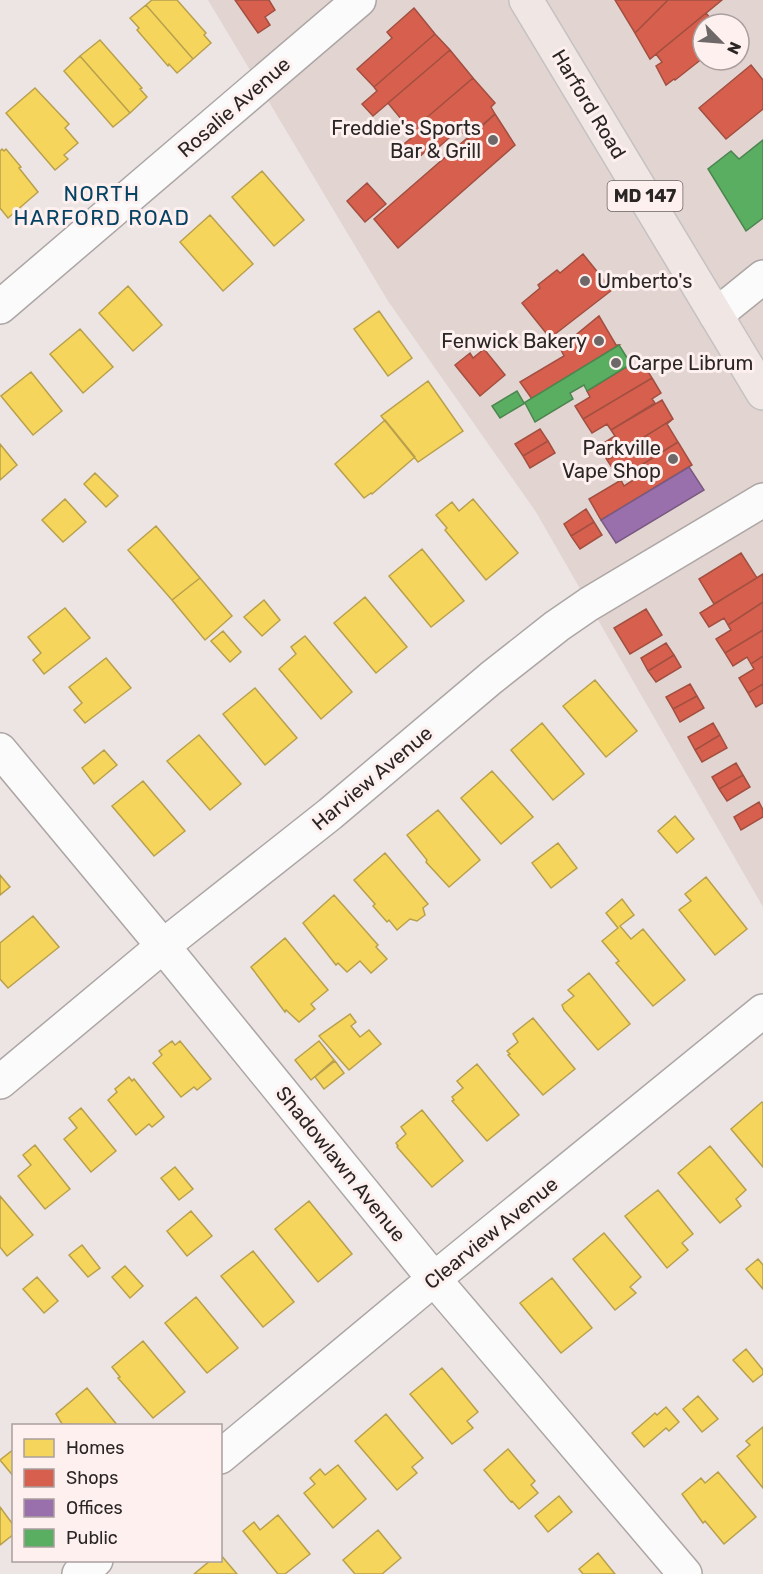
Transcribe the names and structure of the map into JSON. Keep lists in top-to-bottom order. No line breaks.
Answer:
{"streets":{"main road":["Harford Road","MD 147"],"street":["Rosalie Avenue","Harview Avenue","Shadowlawn Avenue","Clearview Avenue"]},"crossings":[["Harview Avenue","Shadowlawn Avenue"],["Shadowlawn Avenue","Clearview Avenue"]],"districts":["NORTH HARFORD ROAD"],"places":["Freddie's Sports Bar & Grill","Umberto's","Fenwick Bakery","Carpe Librum","Parkville Vape Shop"],"legend":["Homes","Shops","Offices","Public"],"north":"bottom right"}
